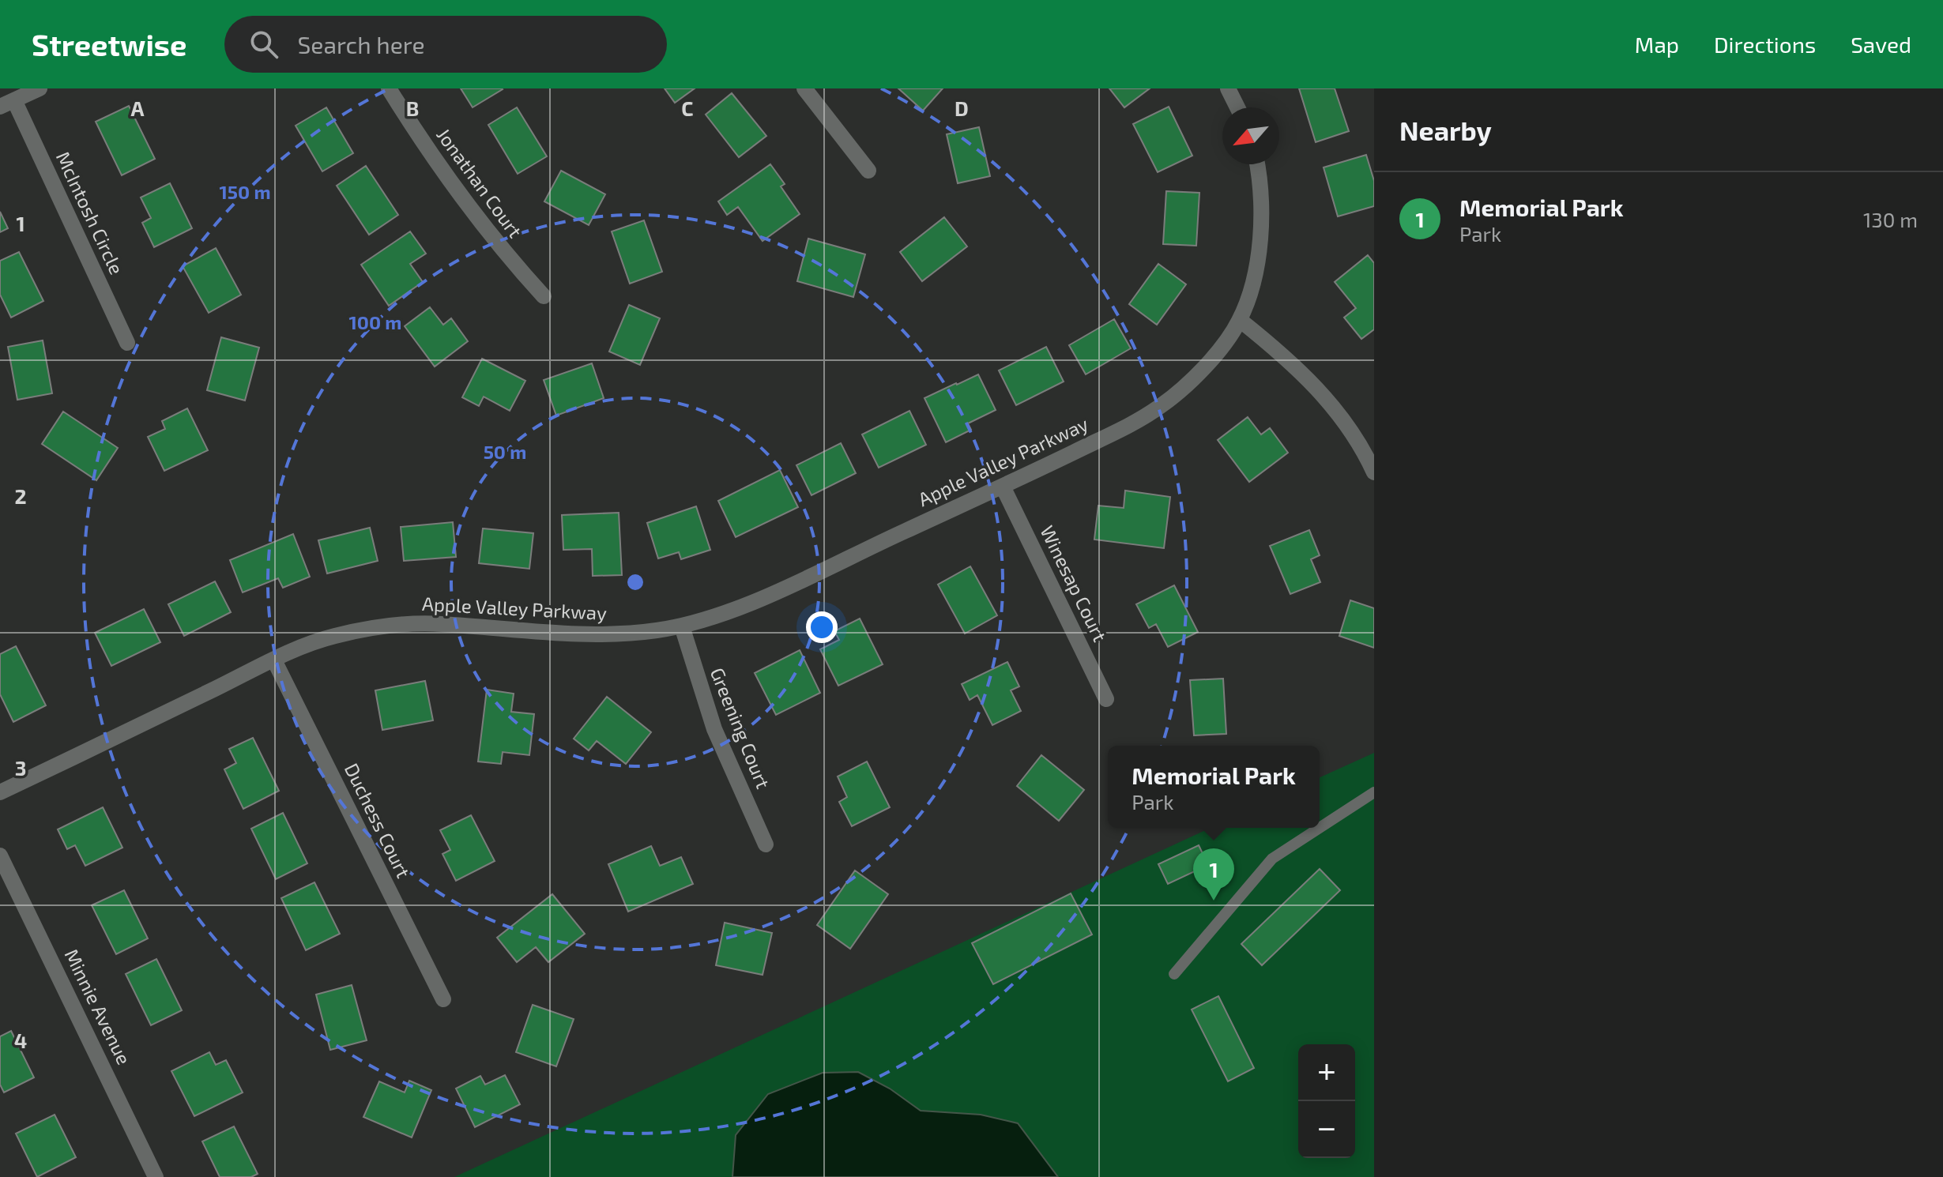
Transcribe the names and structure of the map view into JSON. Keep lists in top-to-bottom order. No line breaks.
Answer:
{"streets":{"street":["Jonathan Court","McIntosh Circle","Apple Valley Parkway","Winesap Court","Greening Court","Duchess Court","Minnie Avenue"]},"crossings":[["Apple Valley Parkway","Winesap Court"],["Apple Valley Parkway","Greening Court"],["Apple Valley Parkway","Duchess Court"]],"north":"bottom left","page":{"header":"Streetwise","search":"Search here","nav":["Map","Directions","Saved"],"heading":"Nearby","list":[{"mark":"1","name":"Memorial Park","note":"Park","value":"130 m"}],"popup":["Memorial Park","Park"],"pins":"1","map_buttons":["+","−"]},"grid":{"columns":["A","B","C","D"],"rows":["1","2","3","4"]},"rings":["150 m","100 m","50 m"]}
